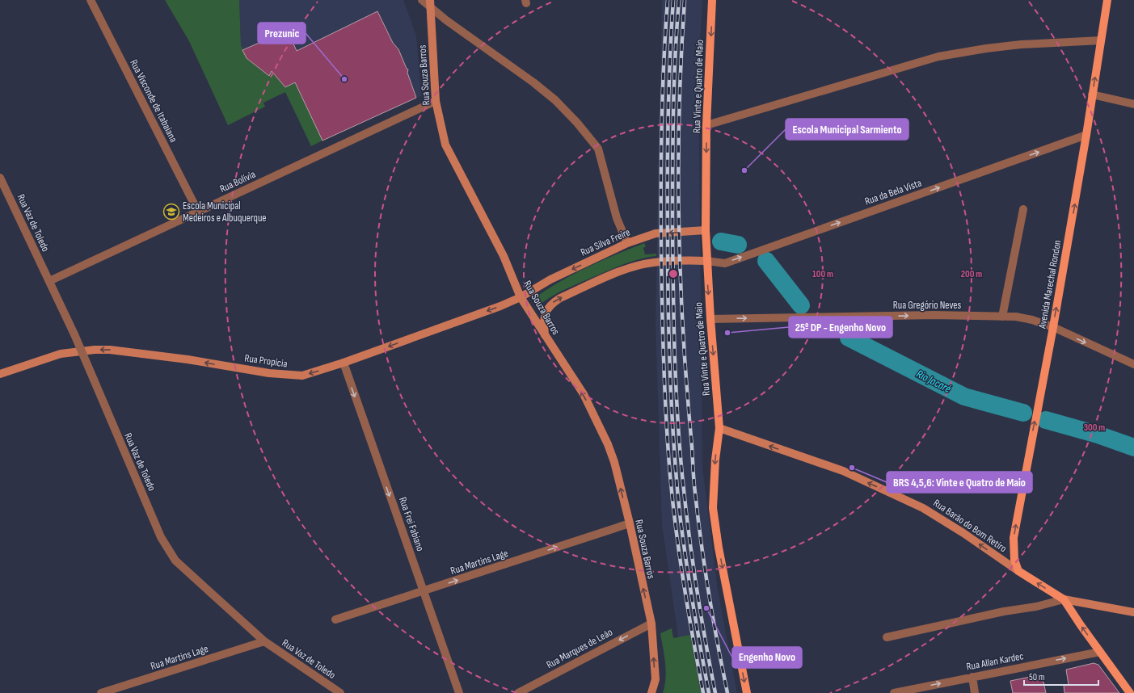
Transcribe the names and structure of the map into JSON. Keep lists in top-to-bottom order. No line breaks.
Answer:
{"streets":{"main road":["Rua Souza Barros","Rua Vinte e Quatro de Maio","Rua Silva Freire","Avenida Marechal Rondon","Rua Propícia","Rua Barão do Bom Retiro"],"street":["Rua Visconde de Itabaiana","Rua Bolívia","Rua da Bela Vista","Rua Vaz de Toledo","Rua Gregório Neves","Rua Frei Fabiano","Rua Martins Lage","Rua Marques de Leão","Rua Allan Kardec"]},"crossings":[["Rua Souza Barros","Rua Bolívia"],["Rua Souza Barros","Rua Silva Freire"],["Rua Souza Barros","Rua Propícia"],["Rua Souza Barros","Rua Martins Lage"],["Rua Souza Barros","Rua Marques de Leão"],["Rua Vinte e Quatro de Maio","Rua da Bela Vista"],["Rua Vinte e Quatro de Maio","Rua Silva Freire"],["Rua Vinte e Quatro de Maio","Rua Gregório Neves"],["Rua Vinte e Quatro de Maio","Rua Barão do Bom Retiro"],["Rua Visconde de Itabaiana","Rua Bolívia"],["Rua Bolívia","Rua Vaz de Toledo"],["Rua da Bela Vista","Avenida Marechal Rondon"],["Rua Vaz de Toledo","Rua Martins Lage"],["Rua Silva Freire","Rua Propícia"],["Avenida Marechal Rondon","Rua Gregório Neves"],["Avenida Marechal Rondon","Rua Barão do Bom Retiro"],["Rua Propícia","Rua Frei Fabiano"],["Rua Frei Fabiano","Rua Martins Lage"]],"one_way":["Rua Souza Barros","Rua Vinte e Quatro de Maio","Rua da Bela Vista","Rua Silva Freire","Avenida Marechal Rondon","Rua Gregório Neves","Rua Propícia","Rua Frei Fabiano","Rua Barão do Bom Retiro","Rua Martins Lage","Rua Marques de Leão"],"water":["Rio Jacaré"],"places":{"other":["Prezunic","Escola Municipal Sarmiento","25º DP - Engenho Novo","BRS 4,5,6: Vinte e Quatro de Maio","Engenho Novo"],"school or university":["Escola Municipal Medeiros e Albuquerque"]},"scale_bar":"50 m","rings":["100 m","200 m","300 m"]}
